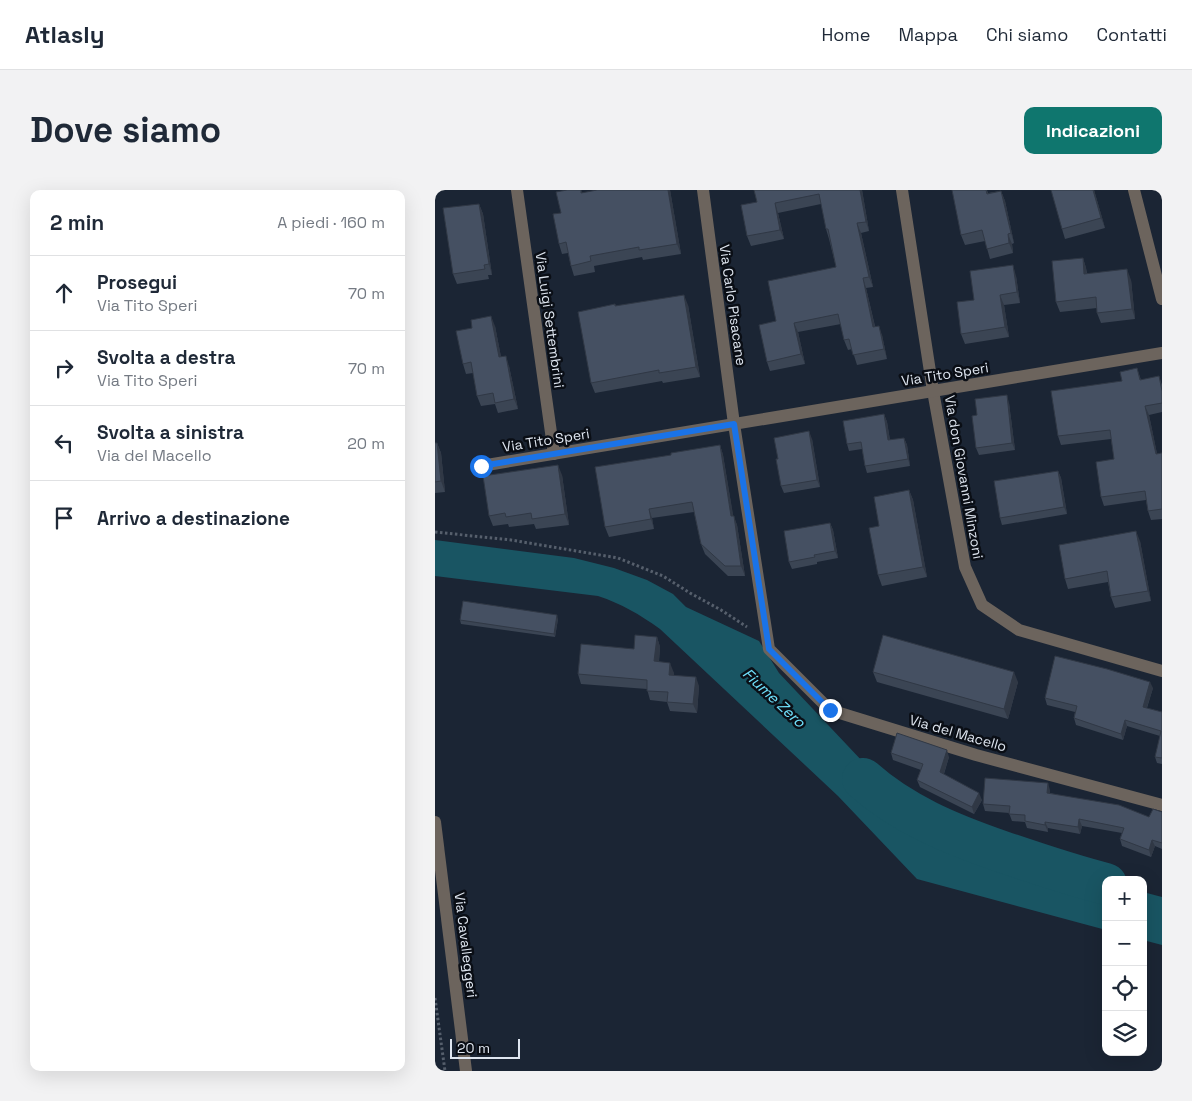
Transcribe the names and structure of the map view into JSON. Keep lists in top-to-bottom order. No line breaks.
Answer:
{"streets":{"street":["Via Carlo Pisacane","Via Luigi Settembrini","Via Tito Speri","Via don Giovanni Minzoni","Via del Macello","Via Cavalleggeri"]},"crossings":[["Via Carlo Pisacane","Via Tito Speri"],["Via Luigi Settembrini","Via Tito Speri"],["Via Tito Speri","Via don Giovanni Minzoni"]],"water":["Fiume Zero"],"scale_bar":"20 m","page":{"header":"Atlasly","nav":["Home","Mappa","Chi siamo","Contatti"],"buttons":"Indicazioni","title":"Dove siamo","heading":["2 min","A piedi · 160 m"],"list":[["Prosegui","Via Tito Speri","70 m"],["Svolta a destra","Via Tito Speri","70 m"],["Svolta a sinistra","Via del Macello","20 m"],"Arrivo a destinazione"],"map_buttons":["+","−"],"scale":"20 m"}}
